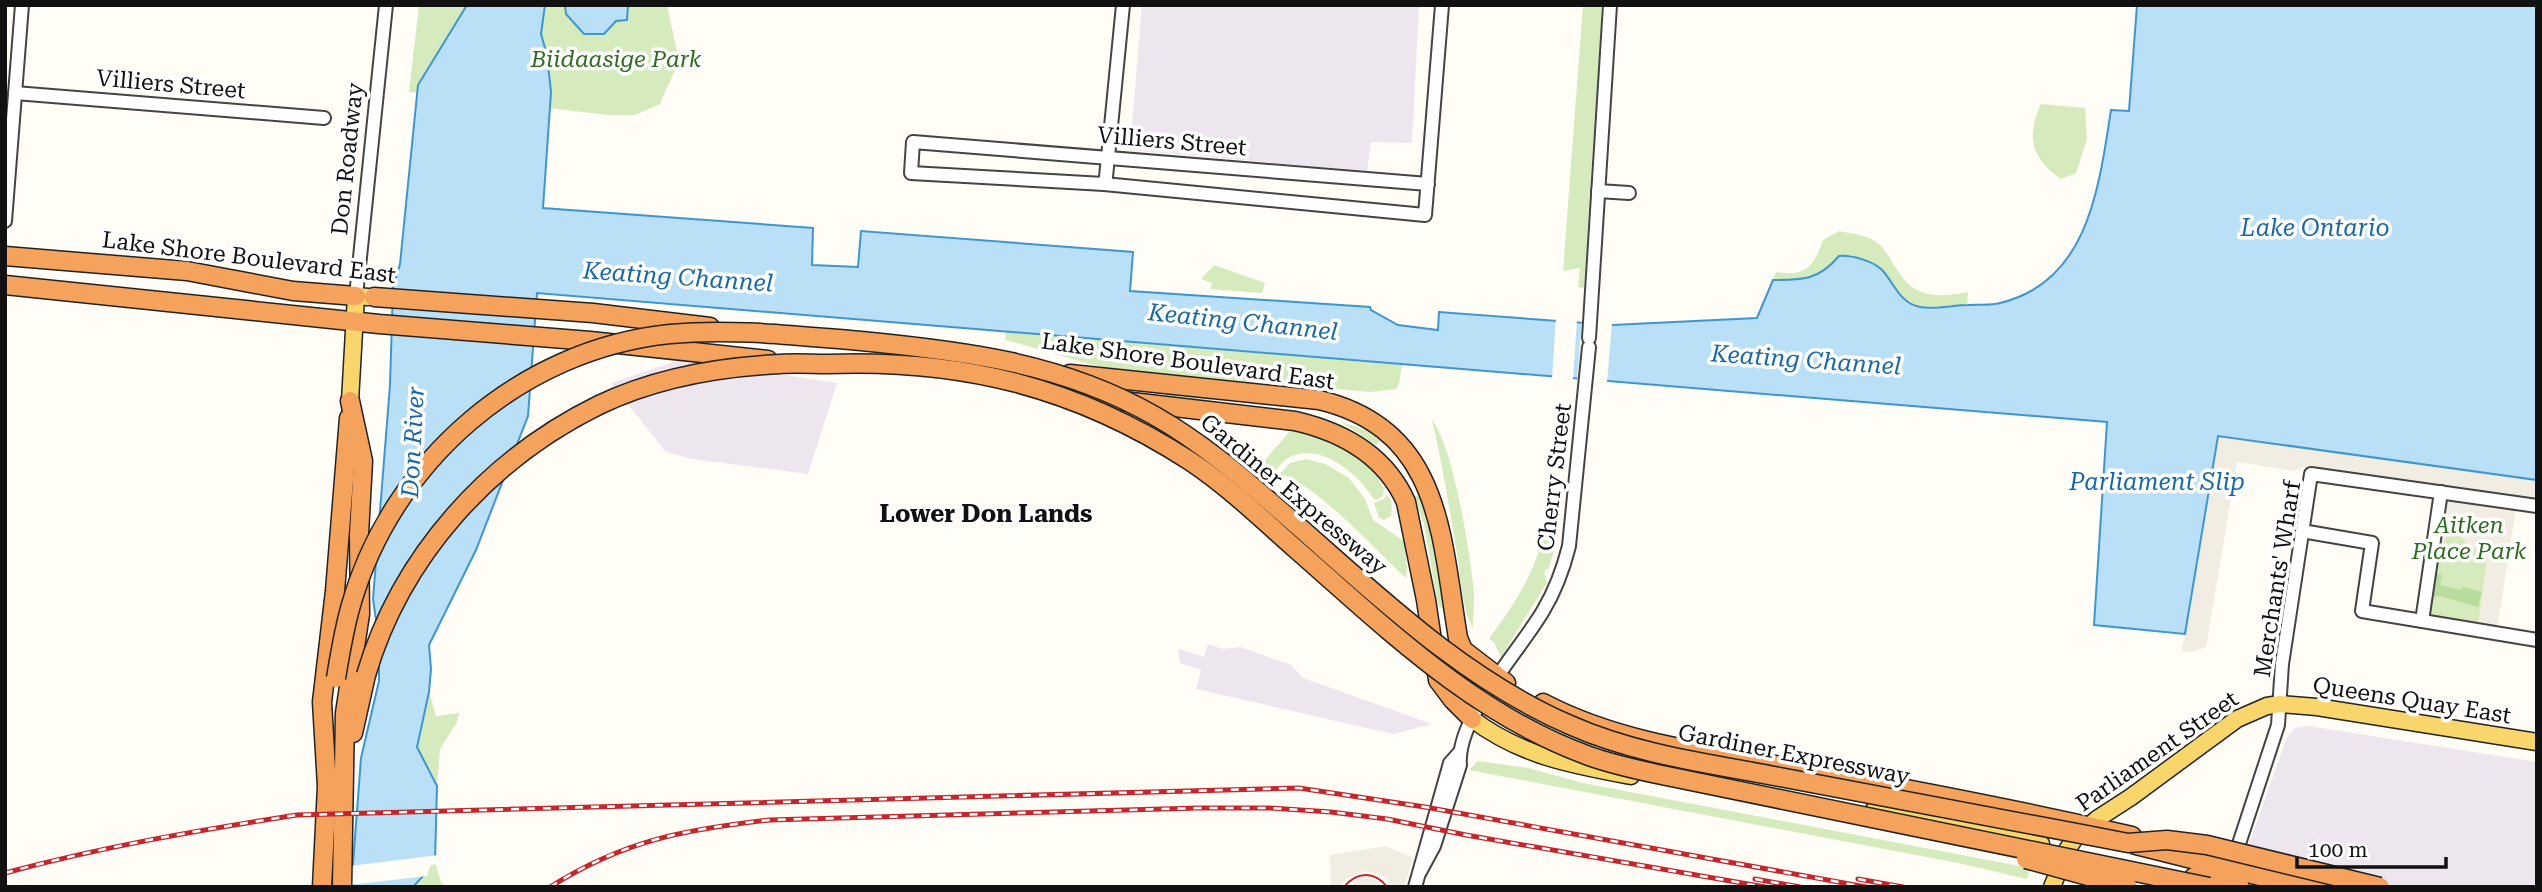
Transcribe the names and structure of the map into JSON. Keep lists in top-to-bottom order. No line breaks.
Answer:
{"streets":{"highway":["Lake Shore Boulevard East","Gardiner Expressway"],"main road":["Don Roadway","Queens Quay East","Parliament Street"],"street":["Villiers Street","Cherry Street","Merchants' Wharf"]},"crossings":[["Don Roadway","Lake Shore Boulevard East"],["Lake Shore Boulevard East","Cherry Street"],["Lake Shore Boulevard East","Merchants' Wharf"],["Lake Shore Boulevard East","Parliament Street"],["Merchants' Wharf","Queens Quay East"],["Merchants' Wharf","Parliament Street"],["Queens Quay East","Parliament Street"]],"districts":["Lower Don Lands"],"water":["Lake Ontario","Keating Channel","Don River","Parliament Slip"],"parks":["Biidaasige Park","Aitken Place Park"],"scale_bar":"100 m"}
